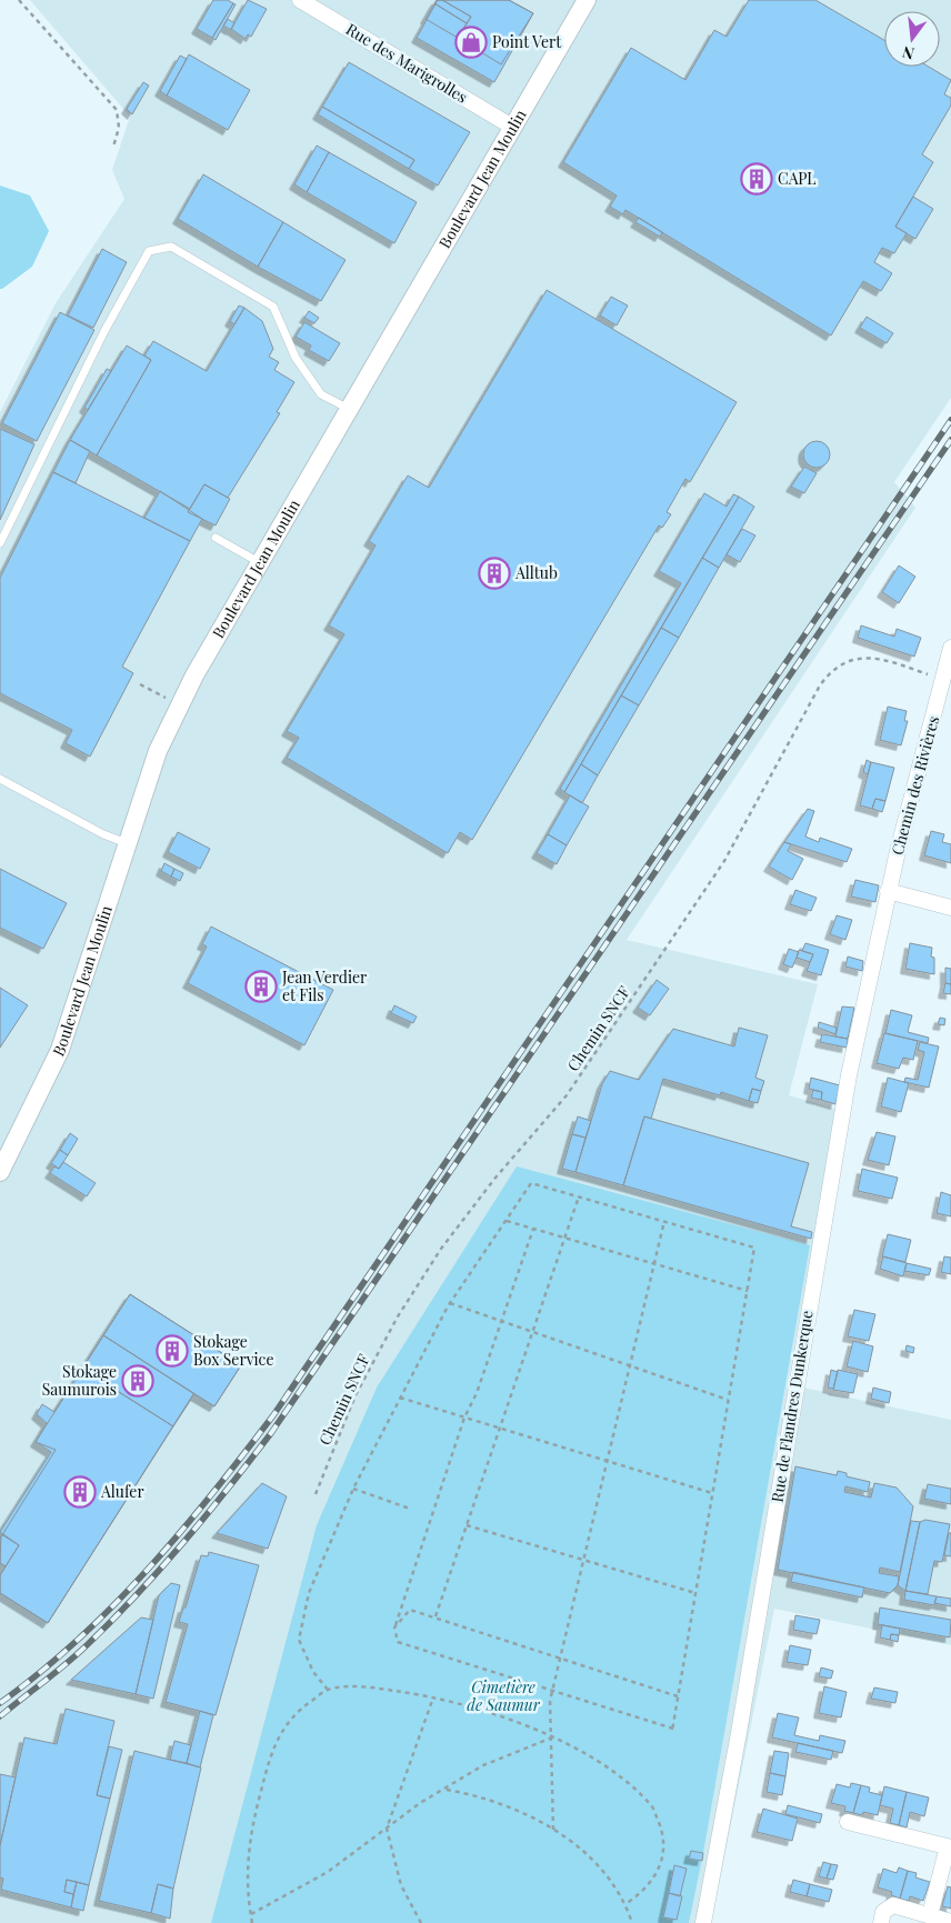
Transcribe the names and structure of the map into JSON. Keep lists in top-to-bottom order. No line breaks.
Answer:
{"streets":{"street":["Rue des Marigrolles","Boulevard Jean Moulin","Chemin des Rivières","Rue de Flandres Dunkerque"],"path":["Chemin SNCF"]},"crossings":[["Rue des Marigrolles","Boulevard Jean Moulin"],["Chemin des Rivières","Chemin SNCF"],["Chemin des Rivières","Rue de Flandres Dunkerque"]],"parks":["Cimetière de Saumur"],"places":{"shop":["Point Vert"],"building":["CAPL","Alltub","Jean Verdier et Fils","Stokage Box Service","Stokage Saumurois","Alufer"]},"north":"bottom"}
